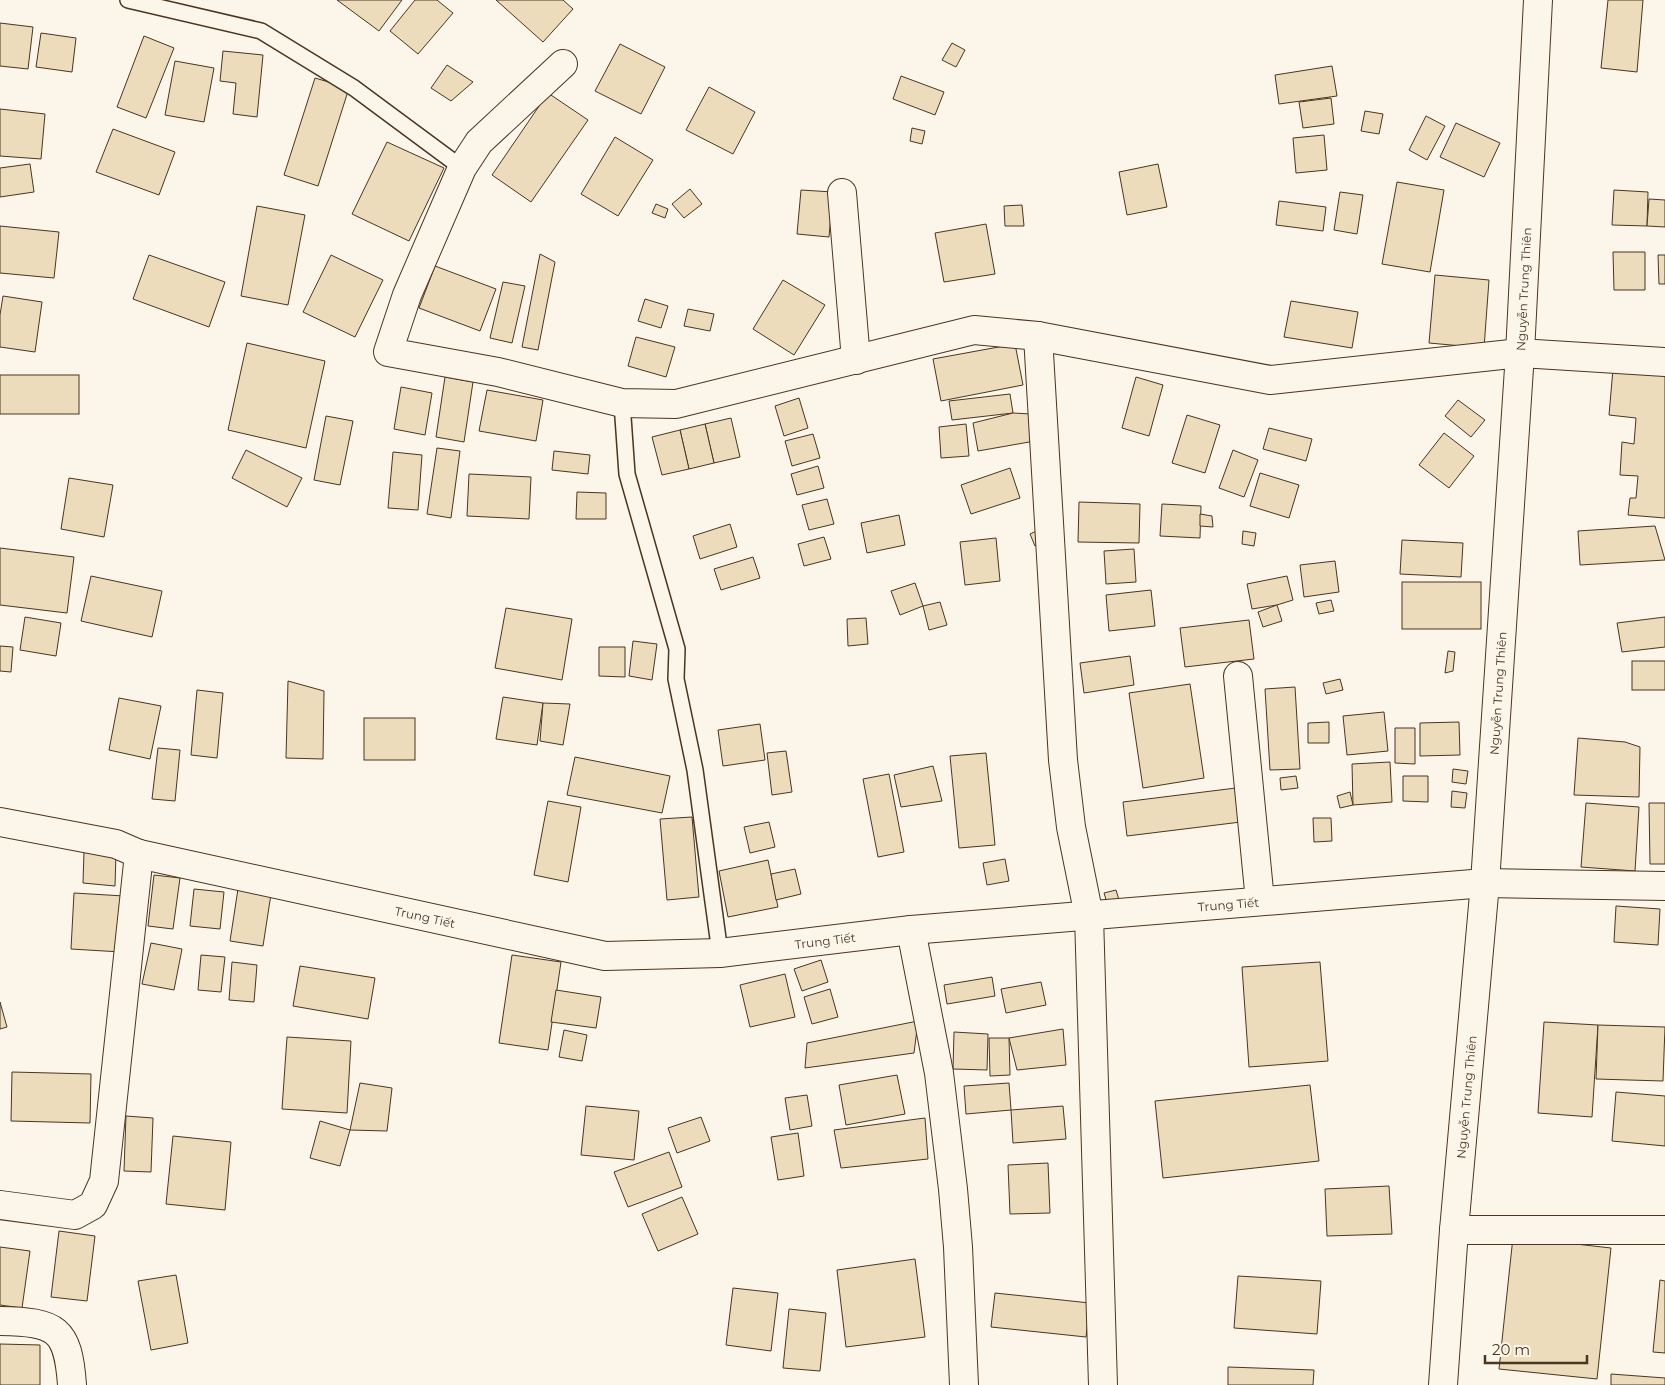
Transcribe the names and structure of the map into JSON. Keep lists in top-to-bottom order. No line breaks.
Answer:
{"streets":{"street":["Nguyễn Trung Thiên","Trung Tiết"]},"crossings":[["Nguyễn Trung Thiên","Trung Tiết"]],"scale_bar":"20 m"}
